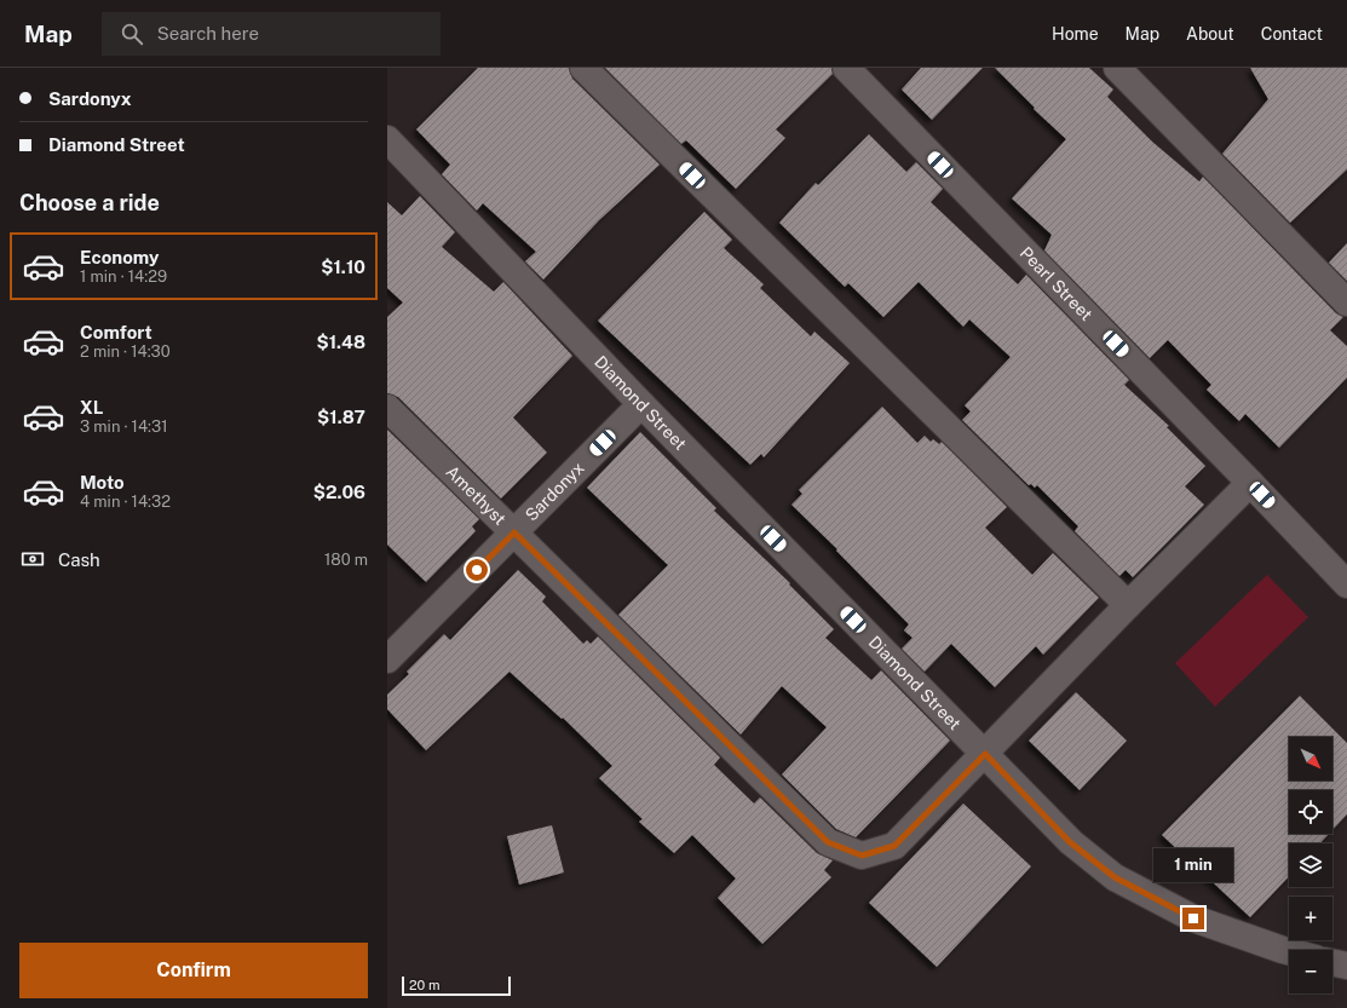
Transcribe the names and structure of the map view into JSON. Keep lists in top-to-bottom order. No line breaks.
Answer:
{"streets":{"street":["Pearl Street","Diamond Street","Sardonyx","Amethyst"]},"crossings":[["Diamond Street","Sardonyx"],["Diamond Street","Amethyst"],["Sardonyx","Amethyst"]],"scale_bar":"20 m","north":"bottom right","page":{"header":"Map","search":"Search here","nav":["Home","Map","About","Contact"],"banner":["Sardonyx","Diamond Street"],"heading":"Choose a ride","list":[{"name":"Economy","note":"1 min · 14:29","value":"$1.10"},{"name":"Comfort","note":"2 min · 14:30","value":"$1.48"},{"name":"XL","note":"3 min · 14:31","value":"$1.87"},{"name":"Moto","note":"4 min · 14:32","value":"$2.06"}],"pay":["Cash","180 m"],"map_buttons":["+","−"],"bubble":"1 min","buttons":"Confirm","scale":"20 m"}}
